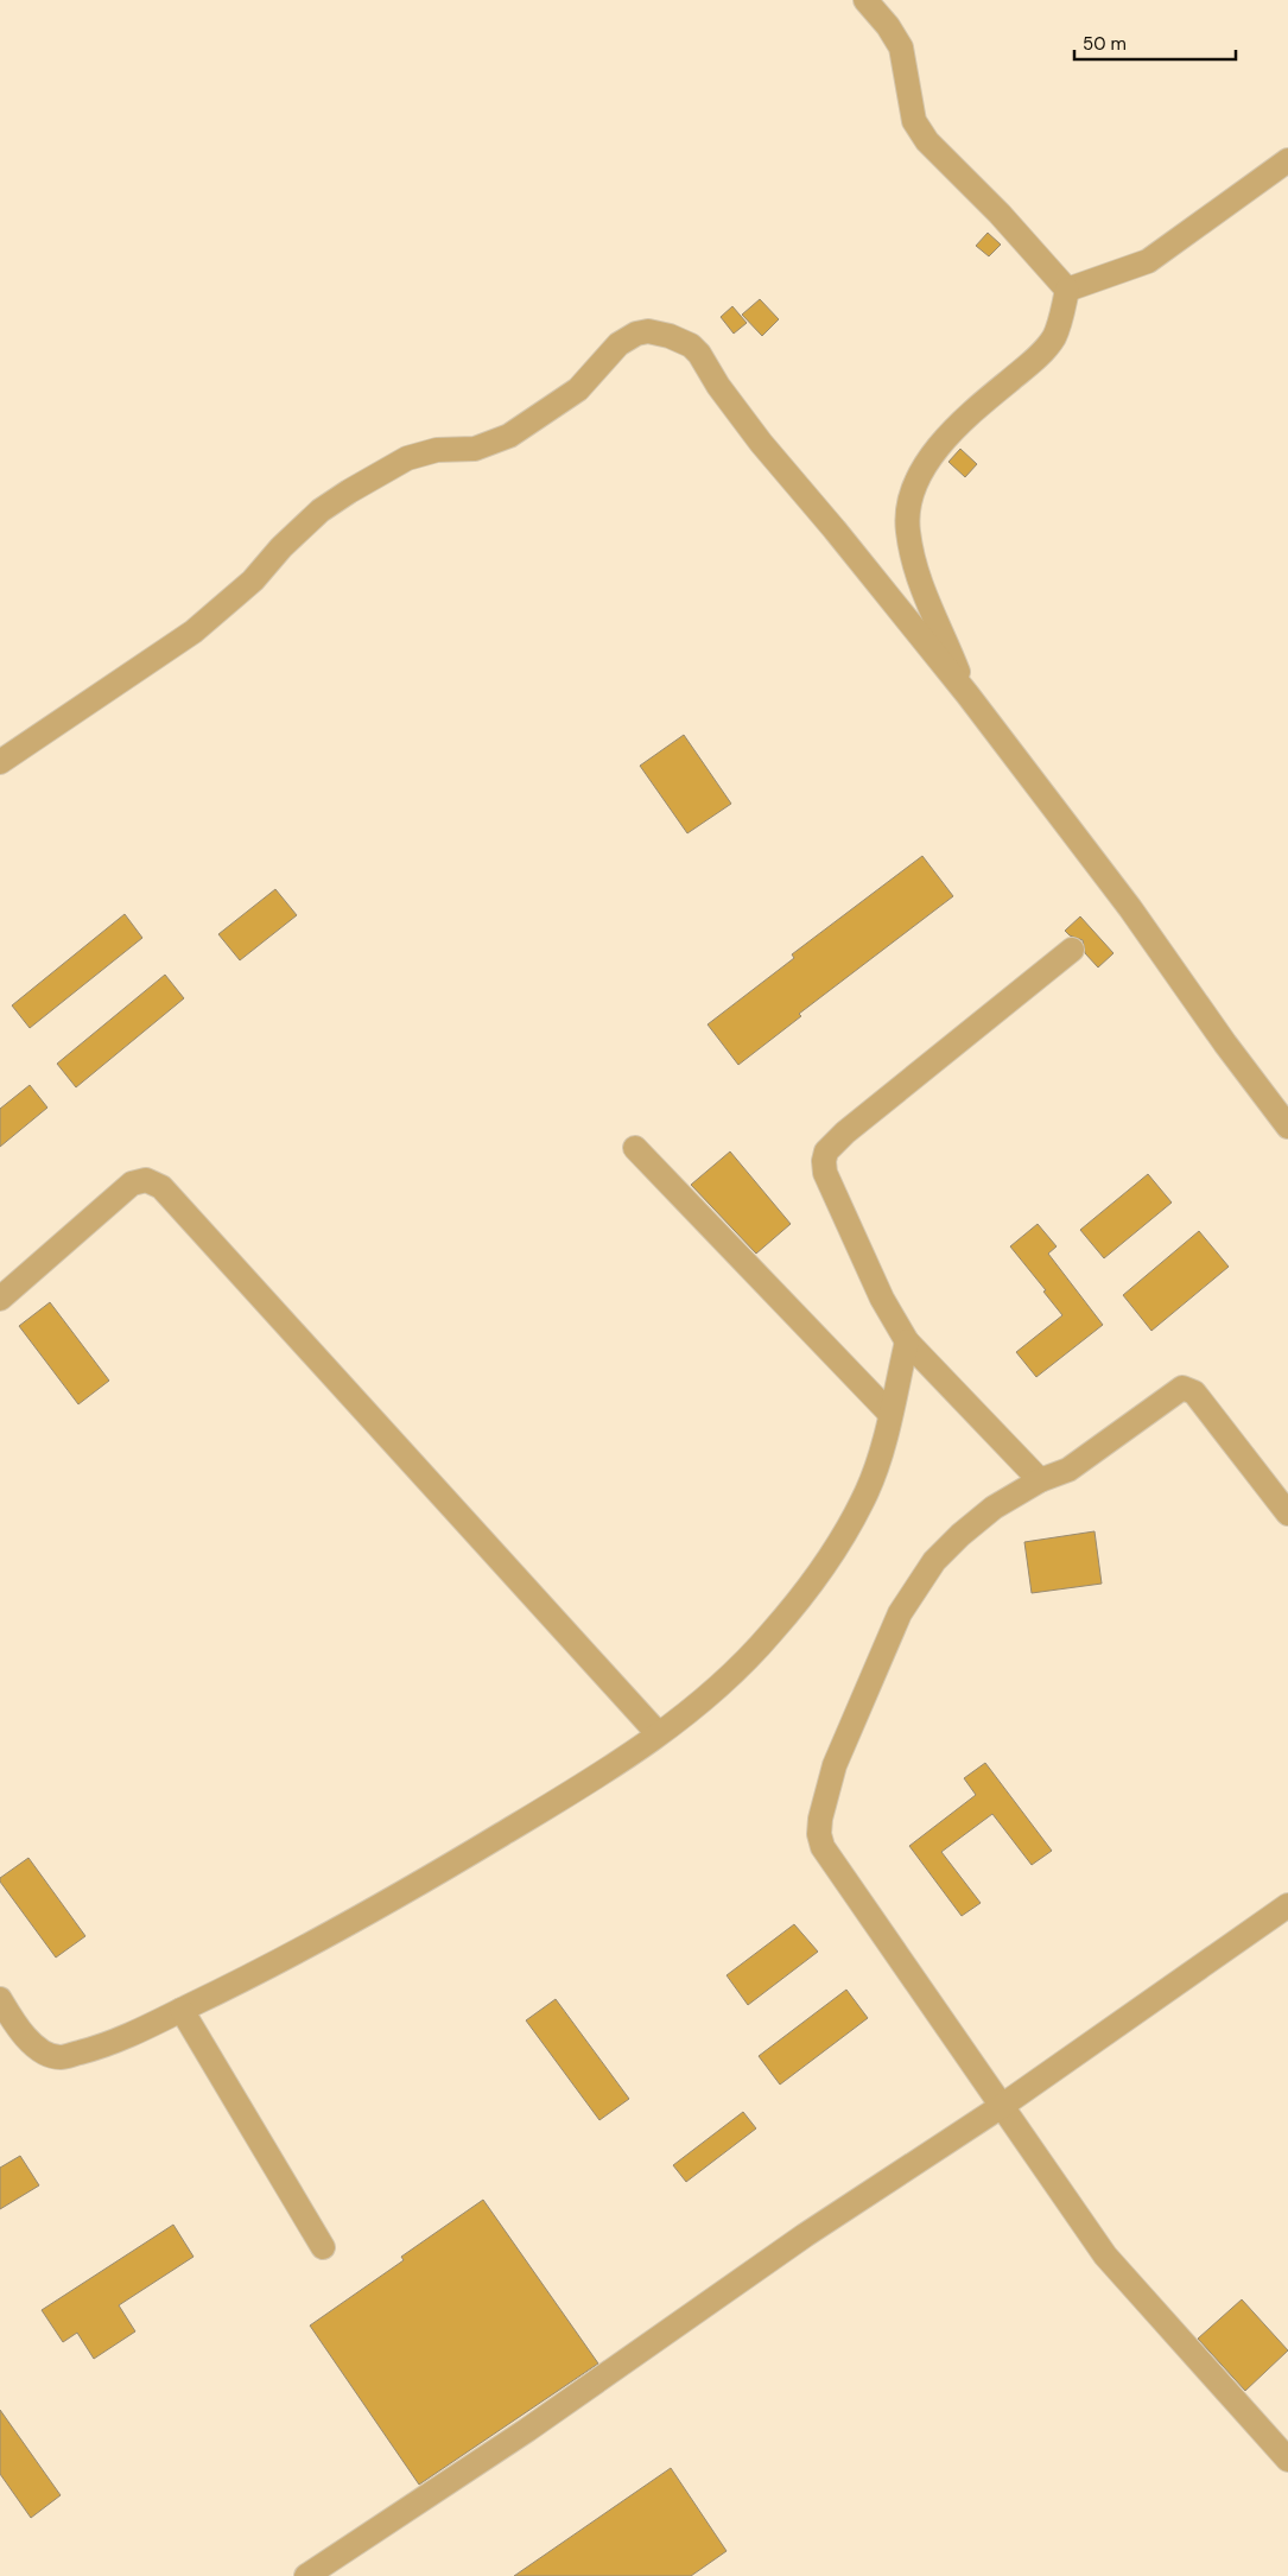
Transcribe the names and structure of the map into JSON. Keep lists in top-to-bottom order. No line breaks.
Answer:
{"scale_bar":"50 m"}
